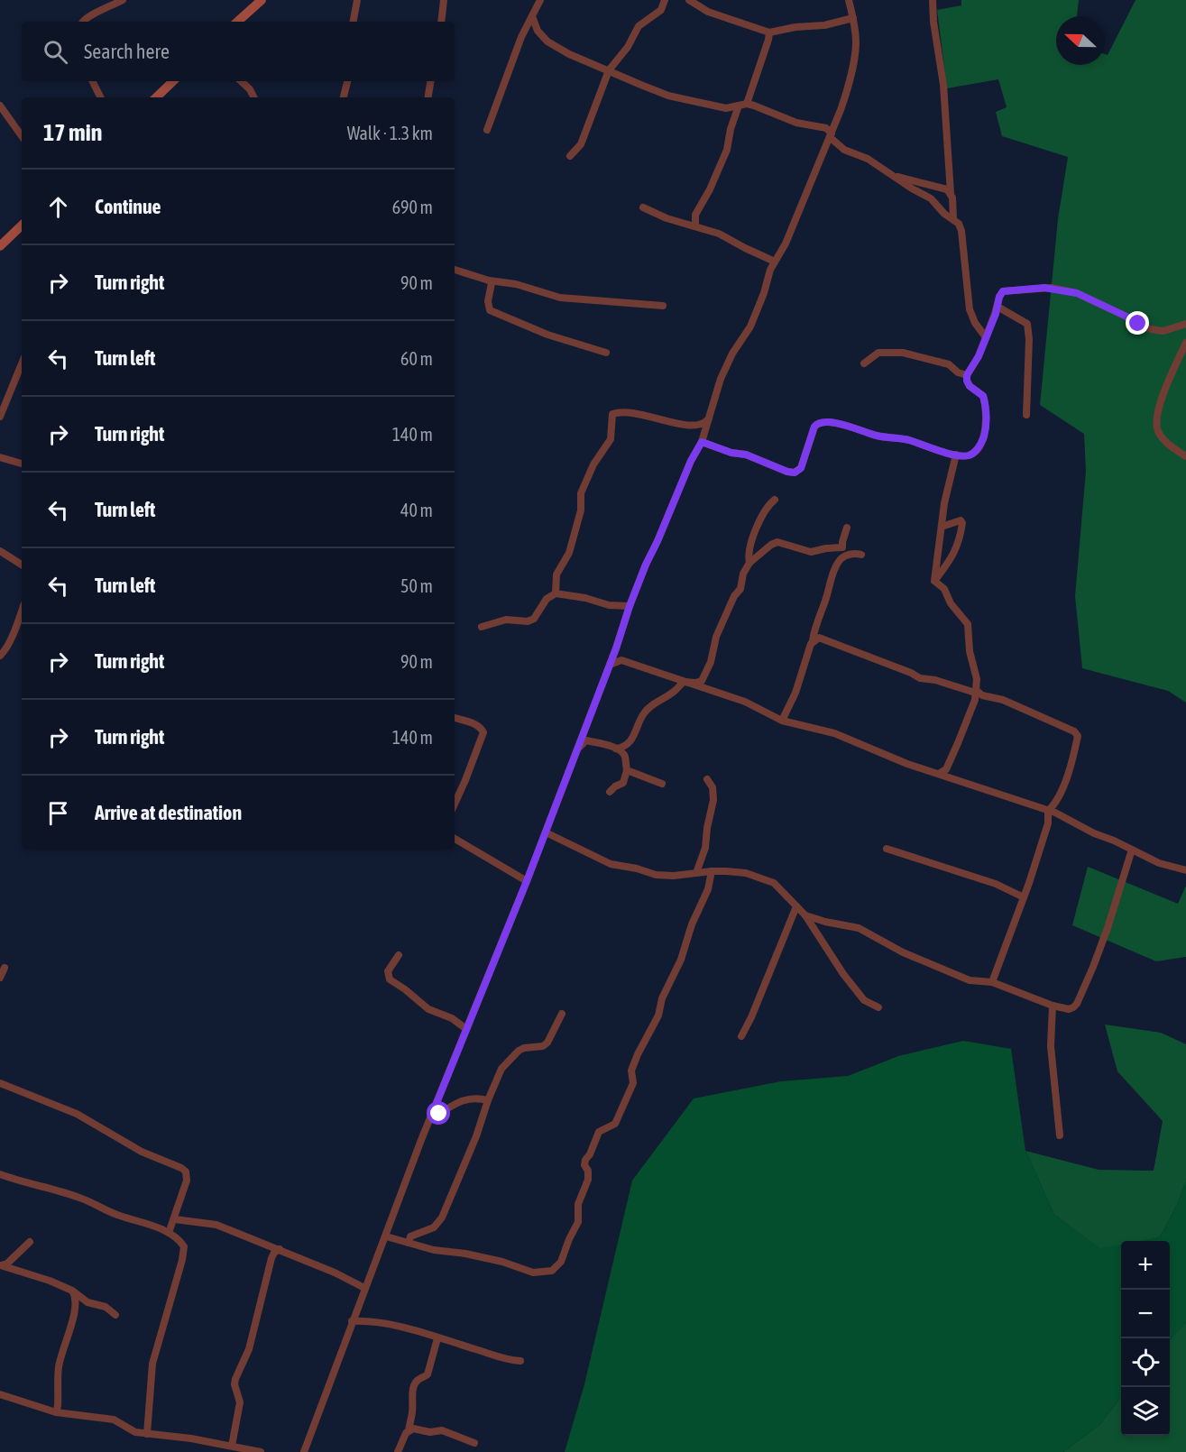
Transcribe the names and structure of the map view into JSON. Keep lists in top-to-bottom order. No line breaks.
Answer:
{"north":"left","page":{"search":"Search here","heading":["17 min","Walk · 1.3 km"],"list":[["Continue","690 m"],["Turn right","90 m"],["Turn left","60 m"],["Turn right","140 m"],["Turn left","40 m"],["Turn left","50 m"],["Turn right","90 m"],["Turn right","140 m"],"Arrive at destination"],"map_buttons":["+","−"]}}
